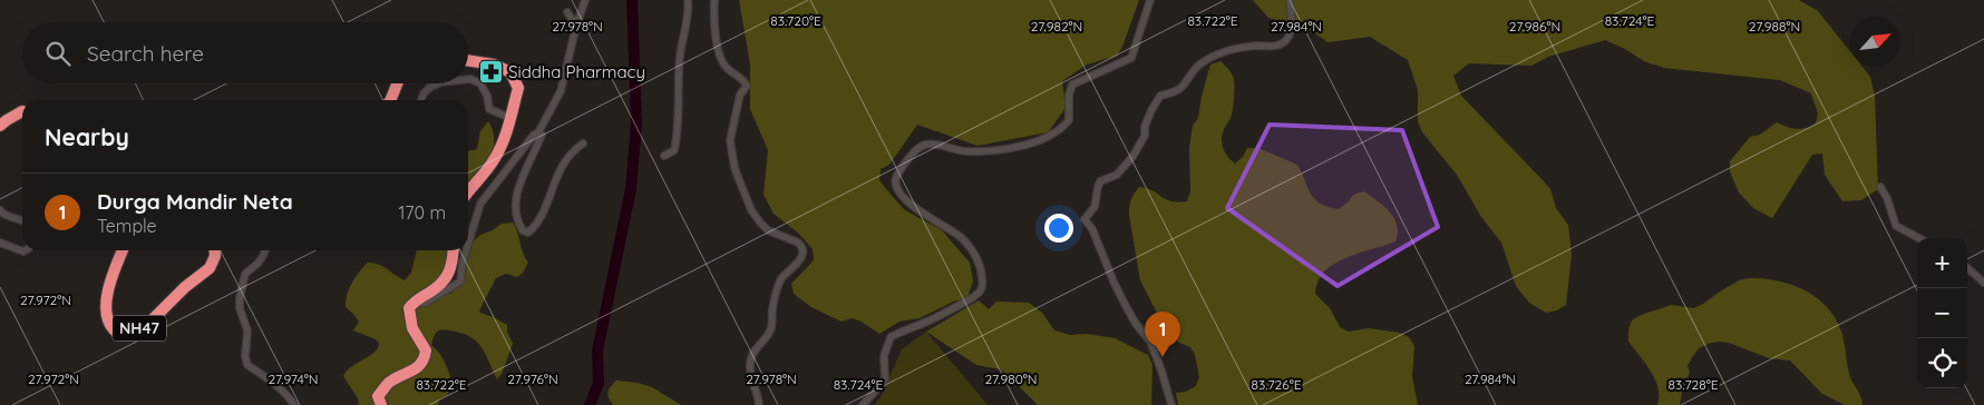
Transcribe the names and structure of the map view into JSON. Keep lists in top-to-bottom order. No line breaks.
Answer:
{"streets":{"highway":["NH47"]},"places":{"pharmacy":["Siddha Pharmacy"]},"north":"top right","page":{"search":"Search here","heading":"Nearby","list":[{"mark":"1","name":"Durga Mandir Neta","note":"Temple","value":"170 m"}],"map_buttons":["+","−"],"pins":"1"},"coordinates":["83.720°E","83.722°E","83.724°E","27.978°N","27.982°N","27.984°N","27.986°N","27.988°N","27.972°N","27.974°N","27.976°N","27.980°N","83.726°E","83.728°E"]}
